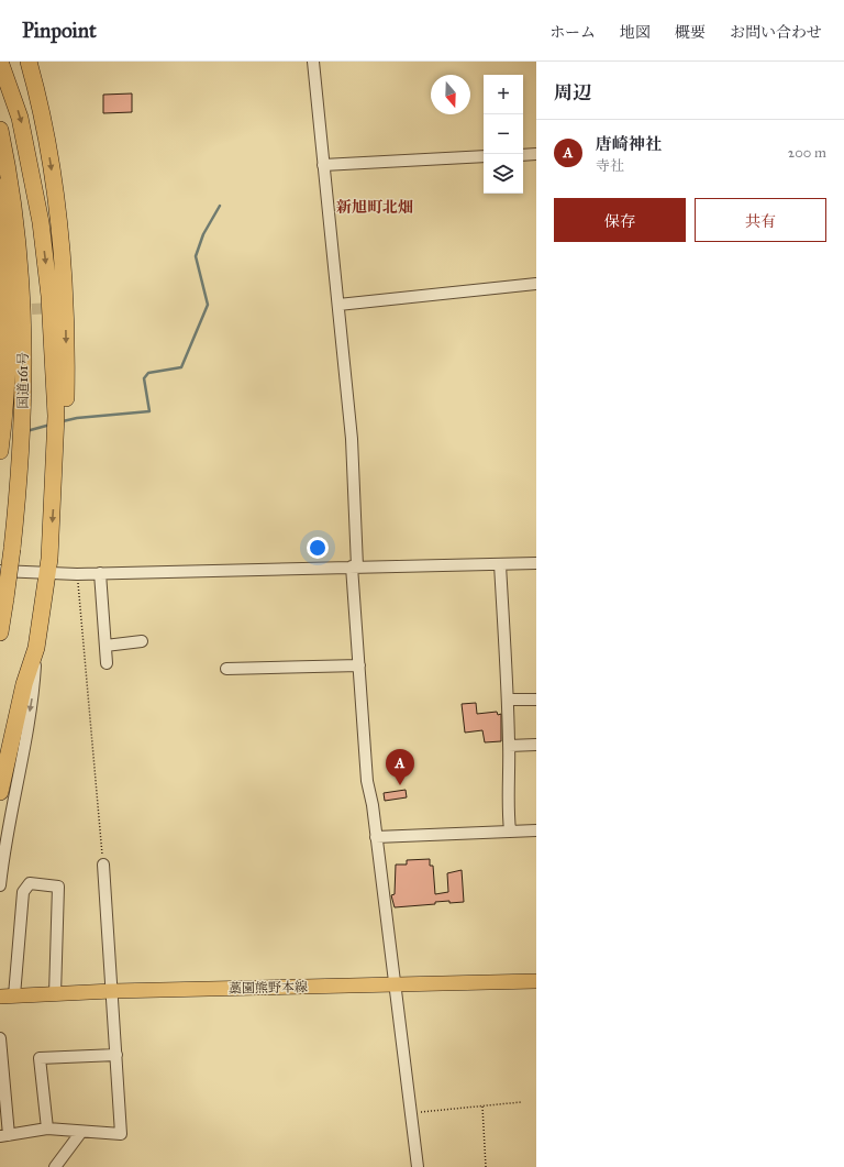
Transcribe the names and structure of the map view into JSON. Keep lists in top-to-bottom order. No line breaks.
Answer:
{"streets":{"highway":["国道161号"],"main road":["藁園熊野本線"]},"districts":["新旭町北畑"],"north":"bottom","page":{"header":"Pinpoint","nav":["ホーム","地図","概要","お問い合わせ"],"heading":"周辺","map_buttons":["+","−"],"list":[{"mark":"A","name":"唐崎神社","note":"寺社","value":"200 m"}],"buttons":["保存","共有"],"pins":"A"}}
